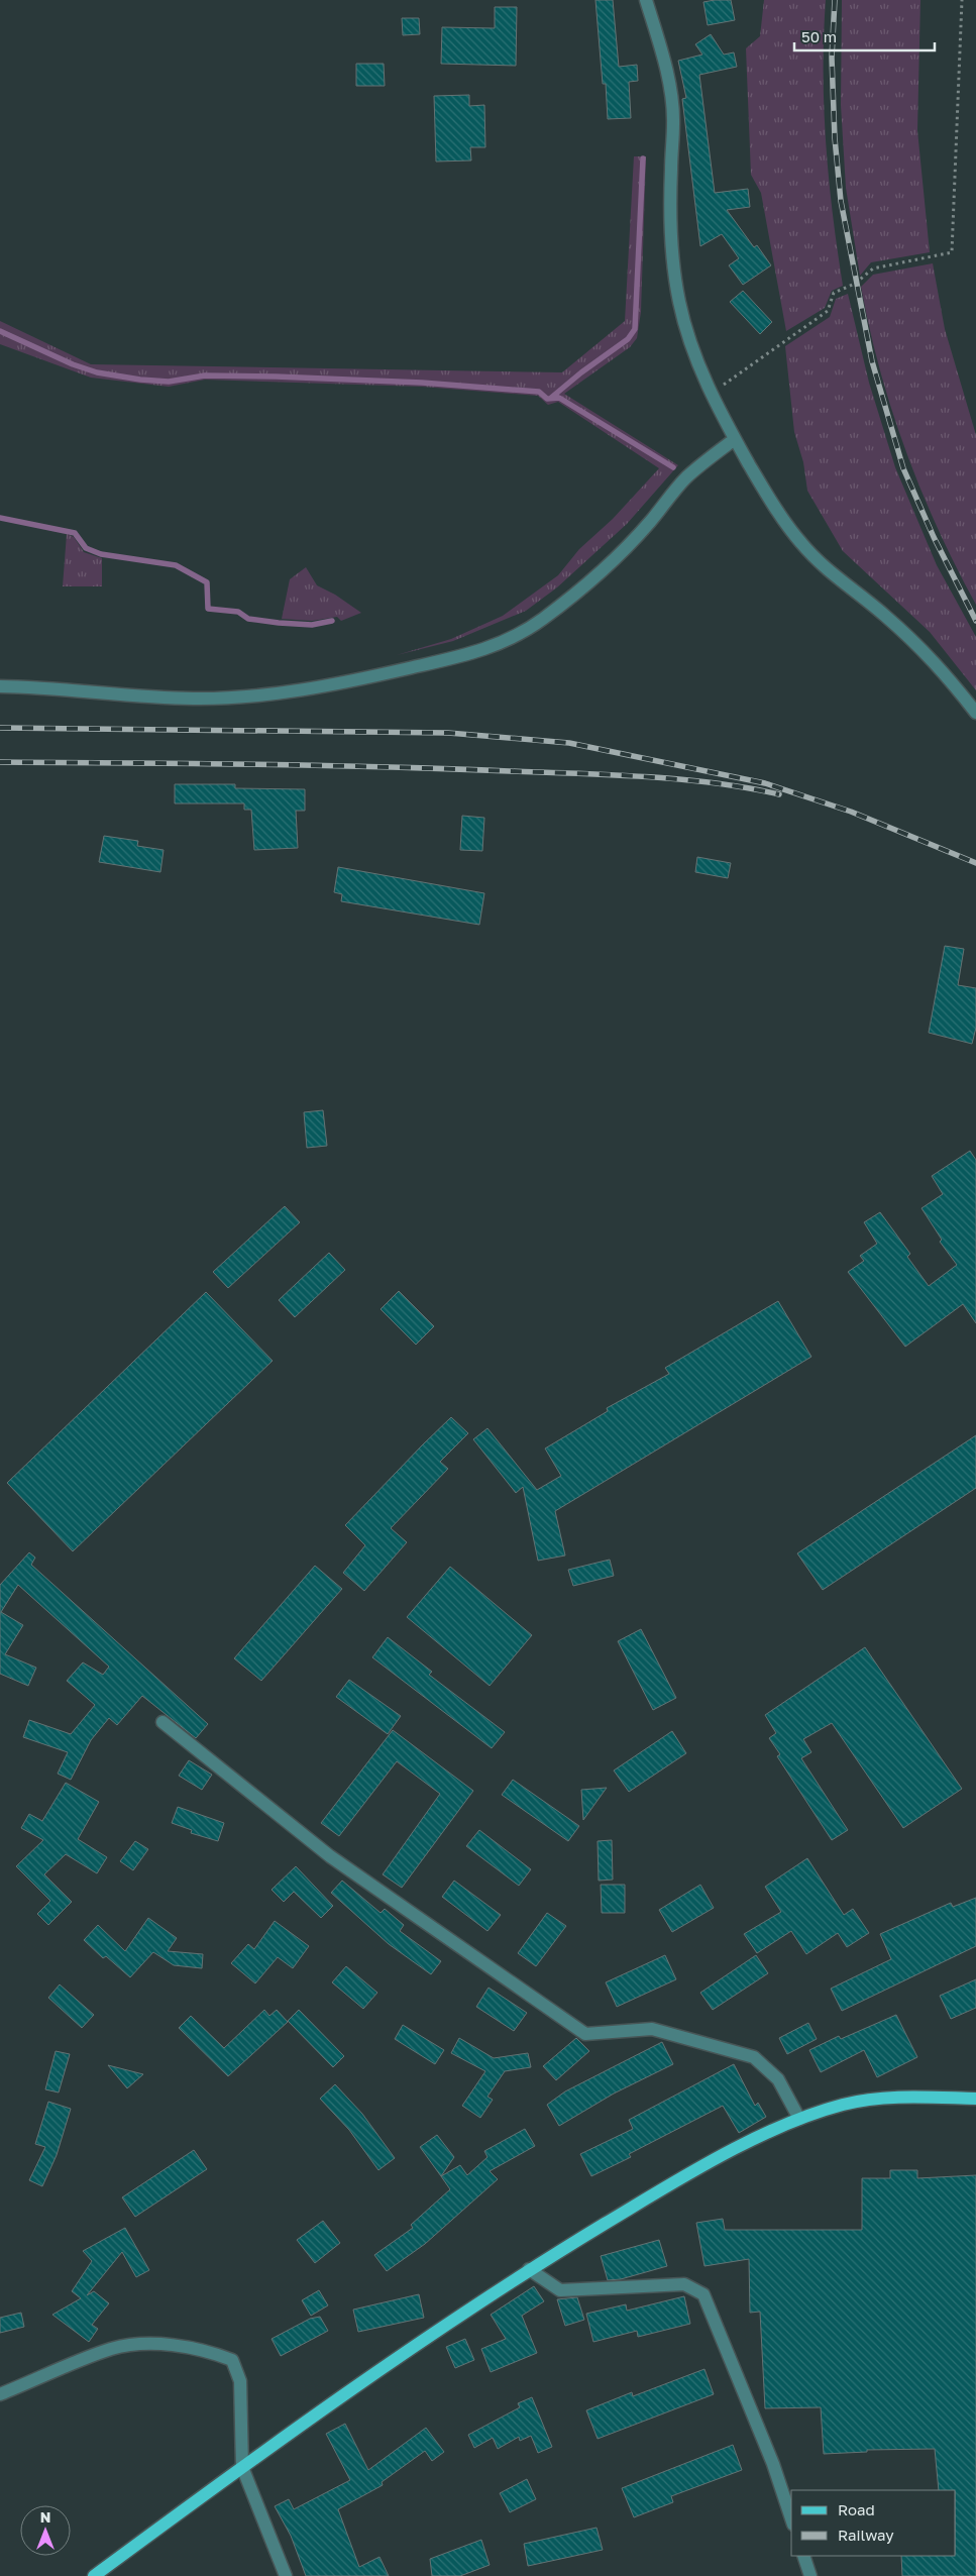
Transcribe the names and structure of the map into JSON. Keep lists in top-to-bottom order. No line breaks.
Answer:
{"legend":["Road","Railway"],"scale_bar":"50 m","north":"top"}
